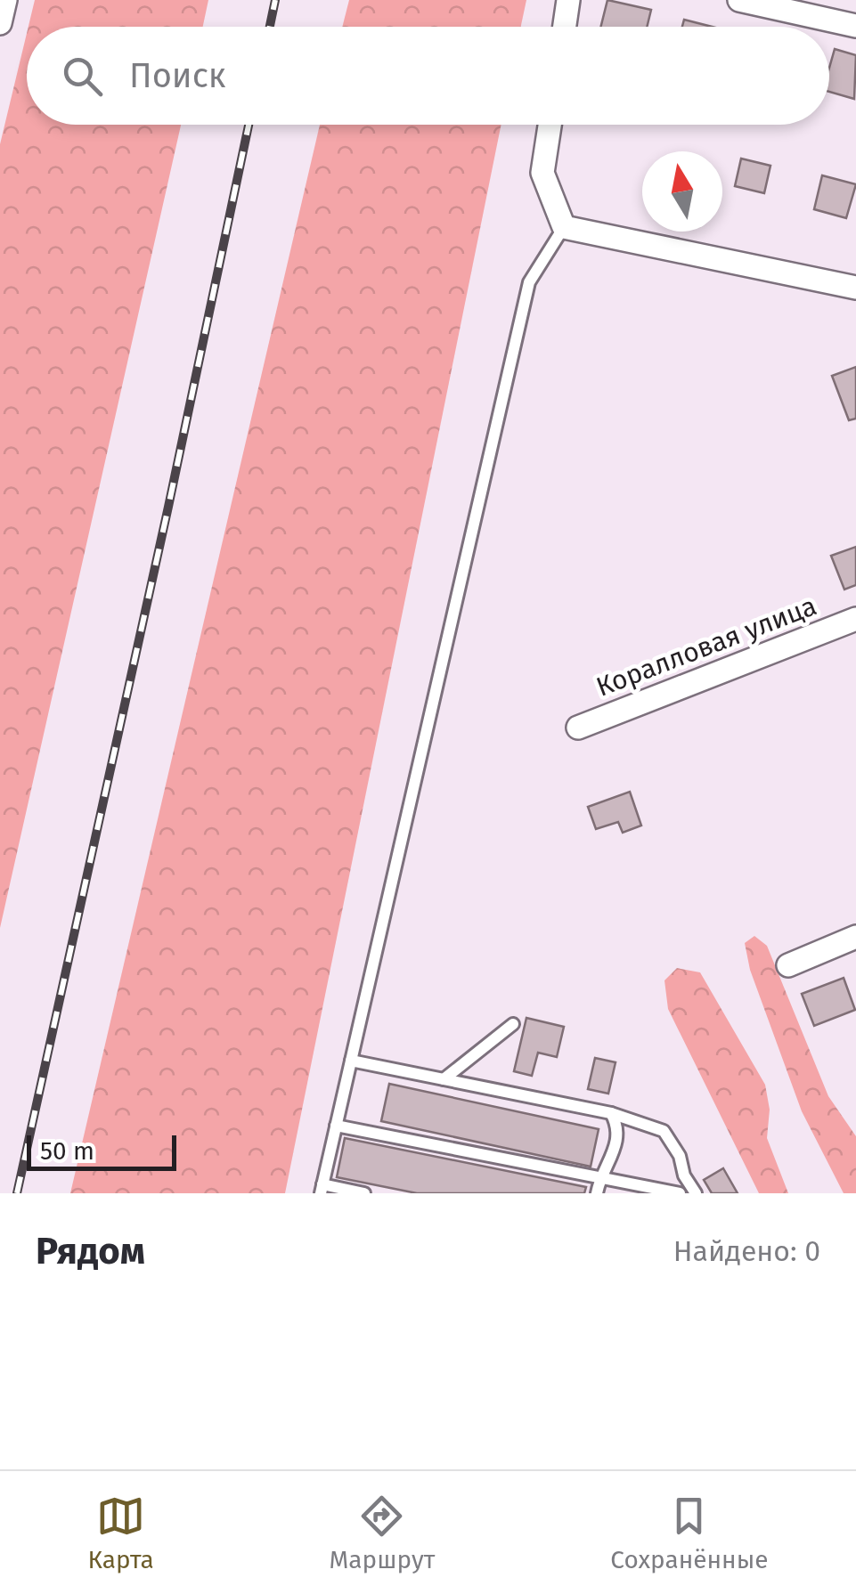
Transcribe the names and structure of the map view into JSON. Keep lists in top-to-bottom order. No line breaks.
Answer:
{"streets":{"street":["Коралловая улица"]},"scale_bar":"50 m","north":"top","page":{"search":"Поиск","scale":"50 m","heading":["Рядом","Найдено: 0"],"nav":["Карта","Маршрут","Сохранённые"]}}
